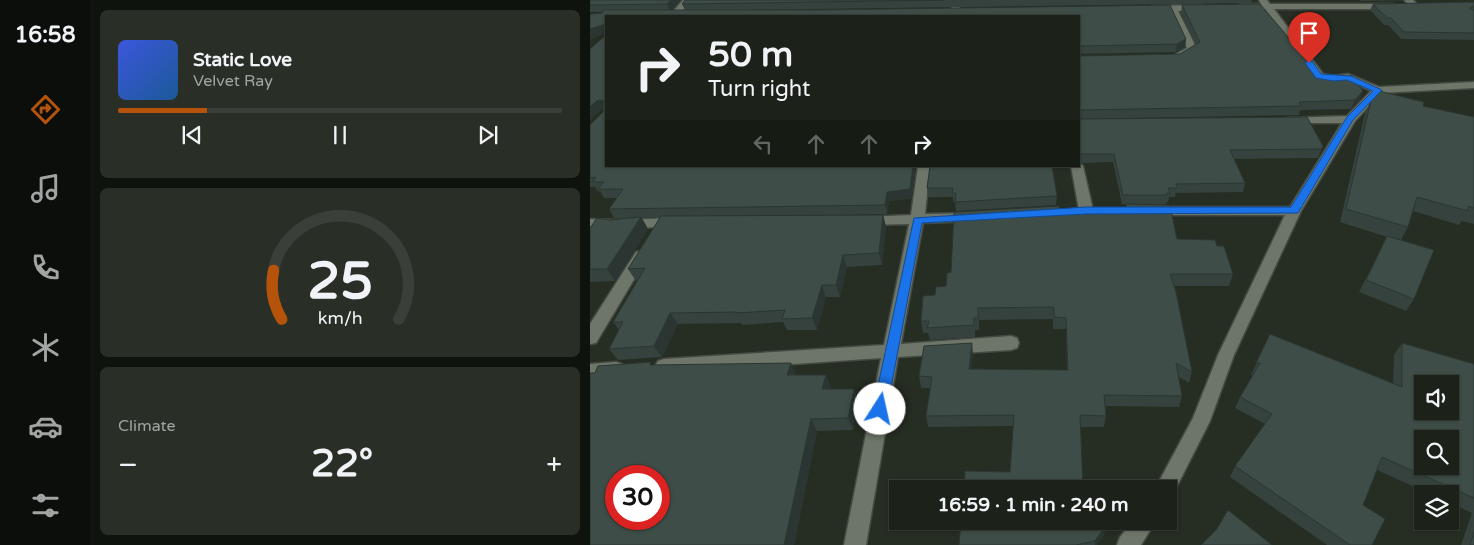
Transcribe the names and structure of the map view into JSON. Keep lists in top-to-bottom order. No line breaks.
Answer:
{"page":{"tabs":"16:58","turn":["50 m","Turn right"],"song":["Static Love","Velvet Ray"],"tile":"Climate","heat":["−","22°","+"],"limit":"30","trip":"16:59 · 1 min · 240 m","gauge":["25","km/h"]}}
